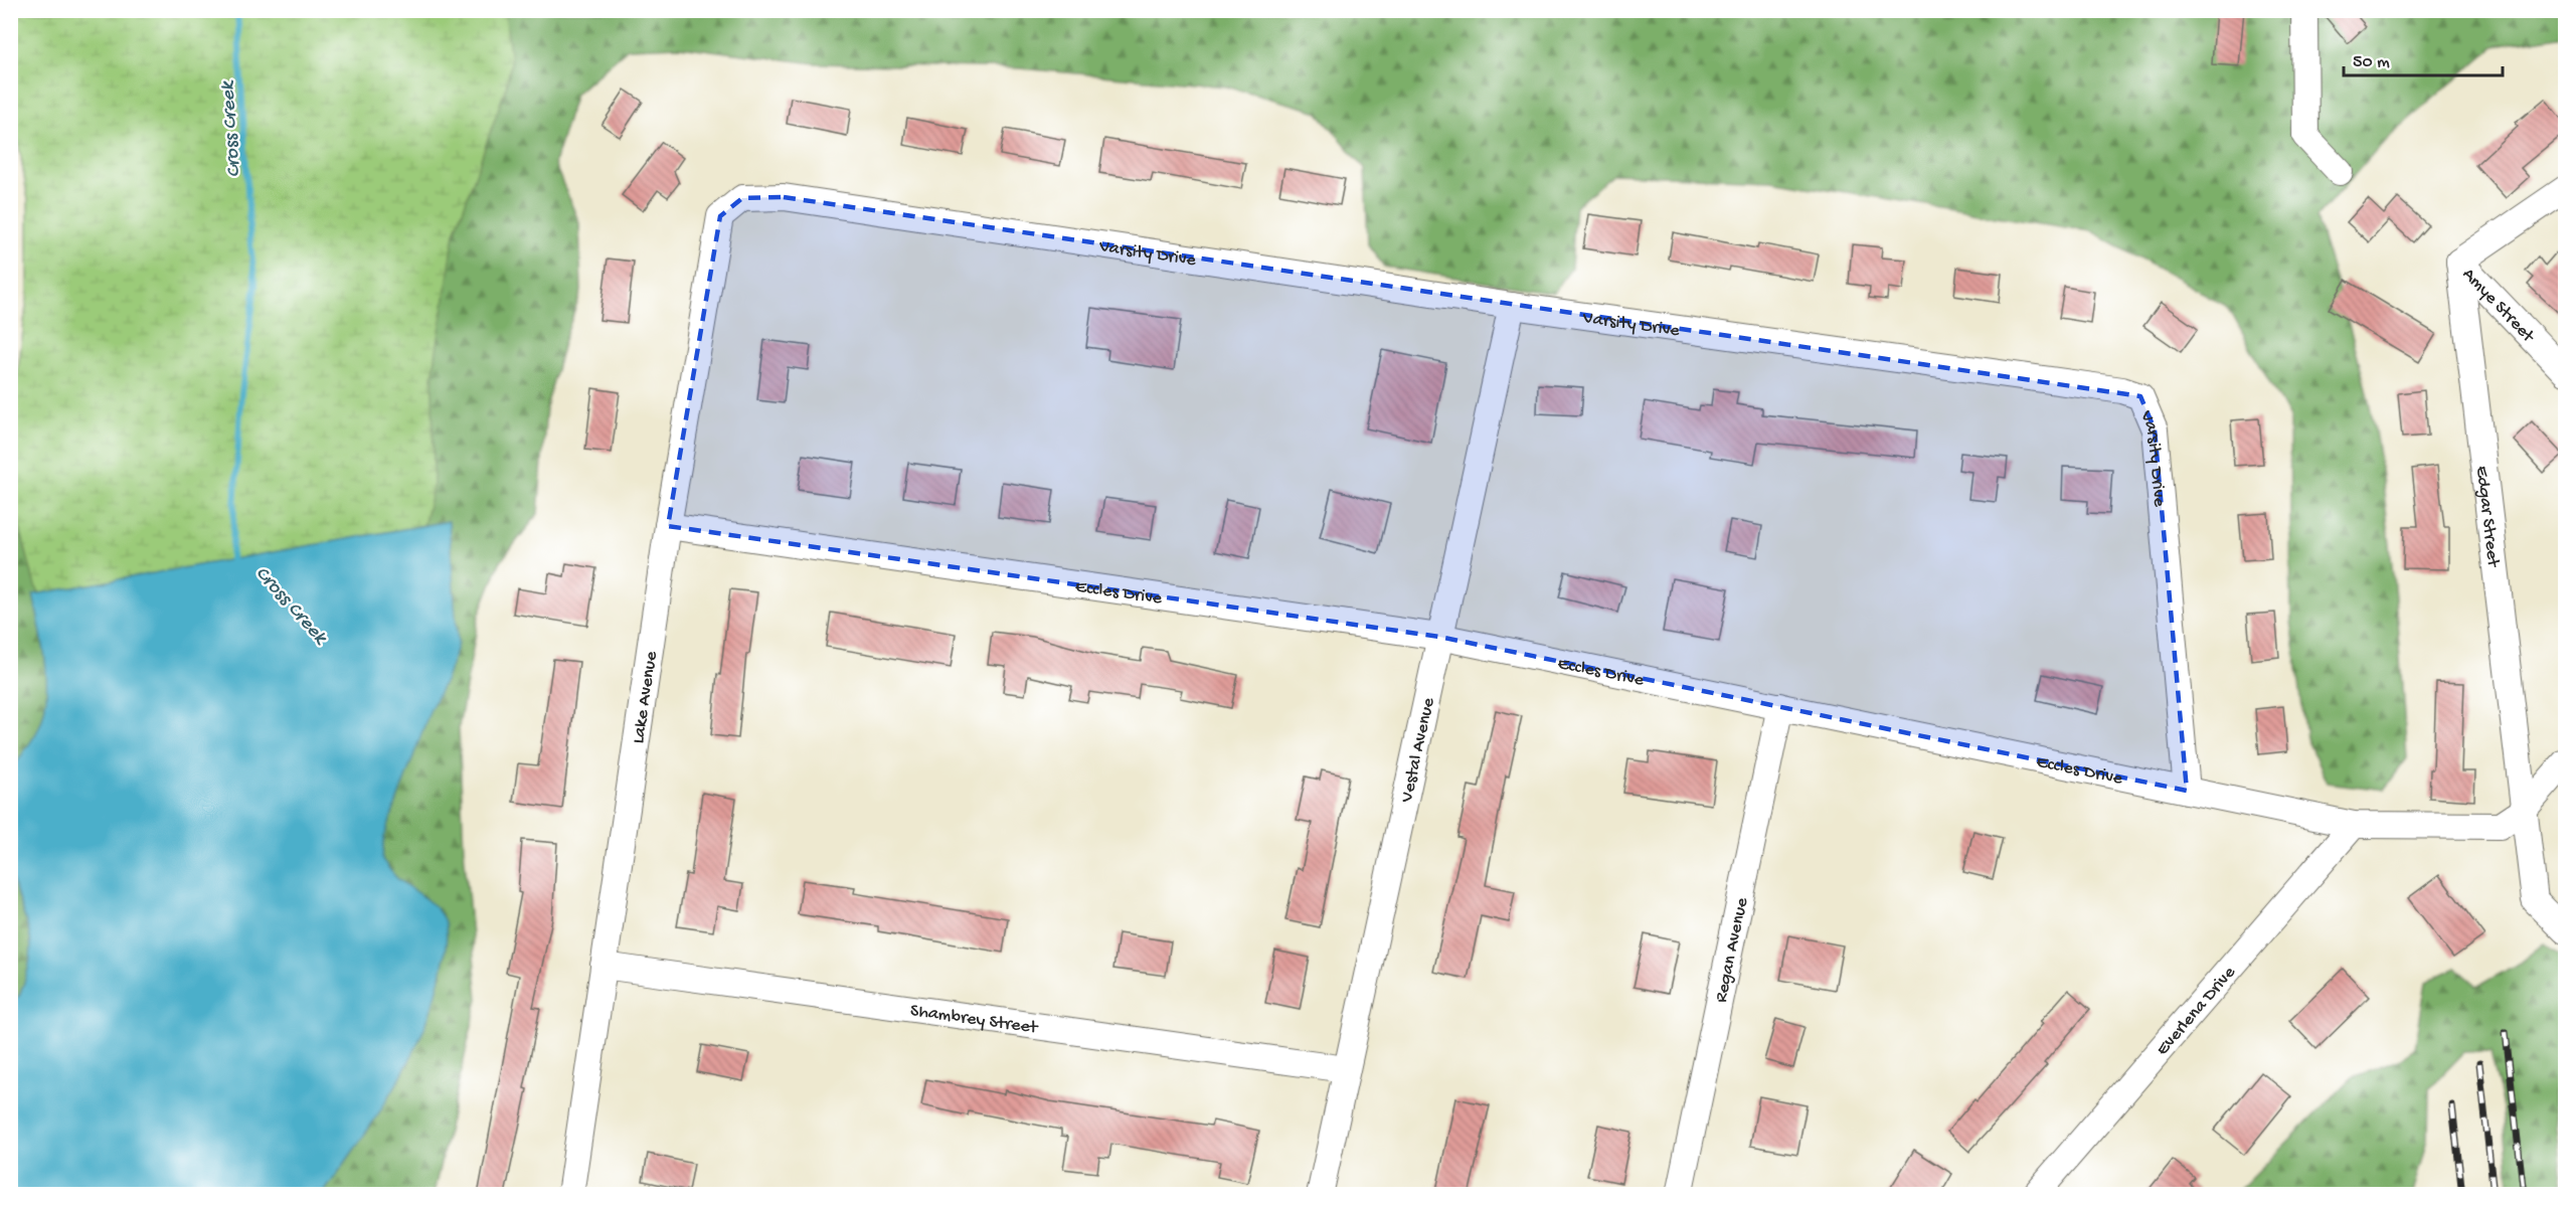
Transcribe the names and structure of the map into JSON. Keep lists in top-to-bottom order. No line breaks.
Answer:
{"streets":{"street":["Varsity Drive","Amye Street","Edgar Street","Eccles Drive","Lake Avenue","Vestal Avenue","Regan Avenue","Everlena Drive","Shambrey Street"]},"crossings":[["Varsity Drive","Eccles Drive"],["Varsity Drive","Lake Avenue"],["Varsity Drive","Vestal Avenue"],["Amye Street","Edgar Street"],["Edgar Street","Eccles Drive"],["Eccles Drive","Lake Avenue"],["Eccles Drive","Vestal Avenue"],["Eccles Drive","Regan Avenue"],["Eccles Drive","Everlena Drive"],["Lake Avenue","Shambrey Street"],["Vestal Avenue","Shambrey Street"]],"water":["Cross Creek"],"scale_bar":"50 m"}
